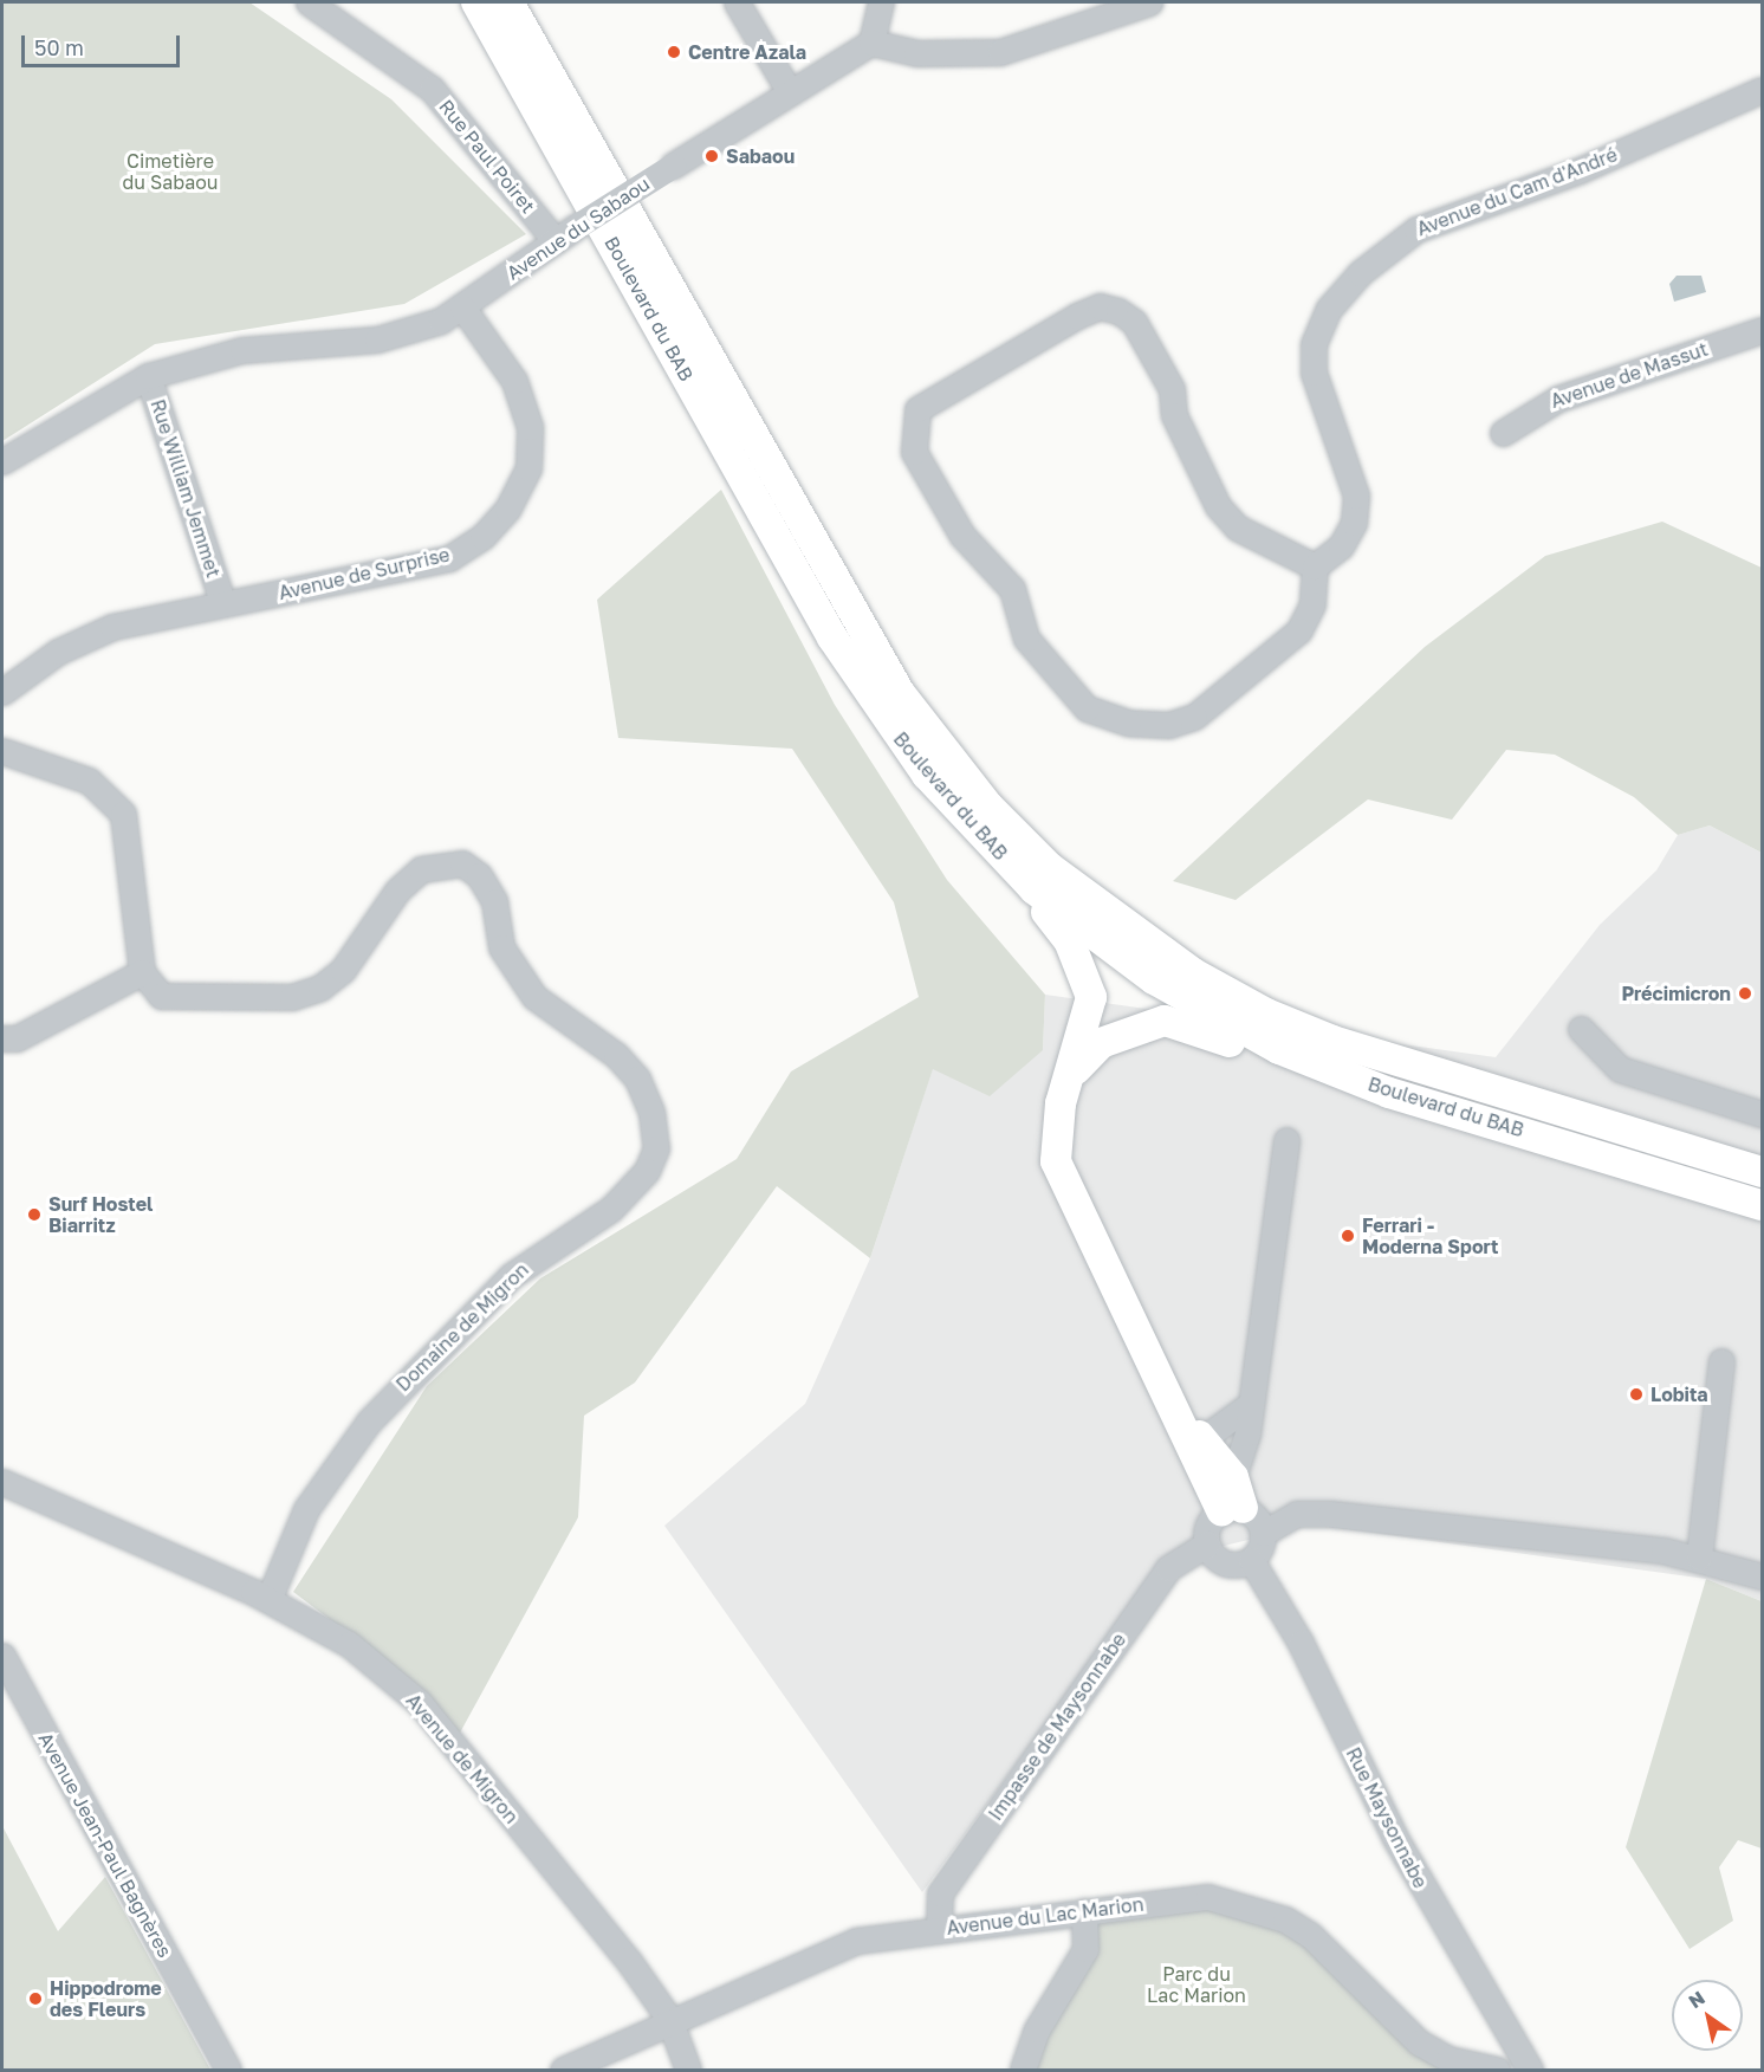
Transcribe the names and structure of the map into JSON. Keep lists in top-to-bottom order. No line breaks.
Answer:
{"streets":{"main road":["Boulevard du BAB"],"street":["Rue Paul Poiret","Avenue du Cam d'André","Avenue du Sabaou","Avenue de Massut","Rue William Jemmet","Avenue de Surprise","Domaine de Migron","Impasse de Maysonnabe","Avenue de Migron","Rue Maysonnabe","Avenue Jean-Paul Bagnères","Avenue du Lac Marion"]},"crossings":[["Rue Paul Poiret","Avenue du Sabaou"],["Avenue du Sabaou","Rue William Jemmet"],["Avenue du Sabaou","Avenue de Surprise"],["Rue William Jemmet","Avenue de Surprise"],["Domaine de Migron","Avenue de Migron"],["Impasse de Maysonnabe","Rue Maysonnabe"],["Impasse de Maysonnabe","Avenue du Lac Marion"],["Avenue de Migron","Avenue du Lac Marion"]],"parks":["Cimetière du Sabaou","Parc du Lac Marion"],"places":["Centre Azala","Sabaou","Précimicron","Surf Hostel Biarritz","Ferrari - Moderna Sport","Lobita","Hippodrome des Fleurs"],"scale_bar":"50 m","north":"top left"}
